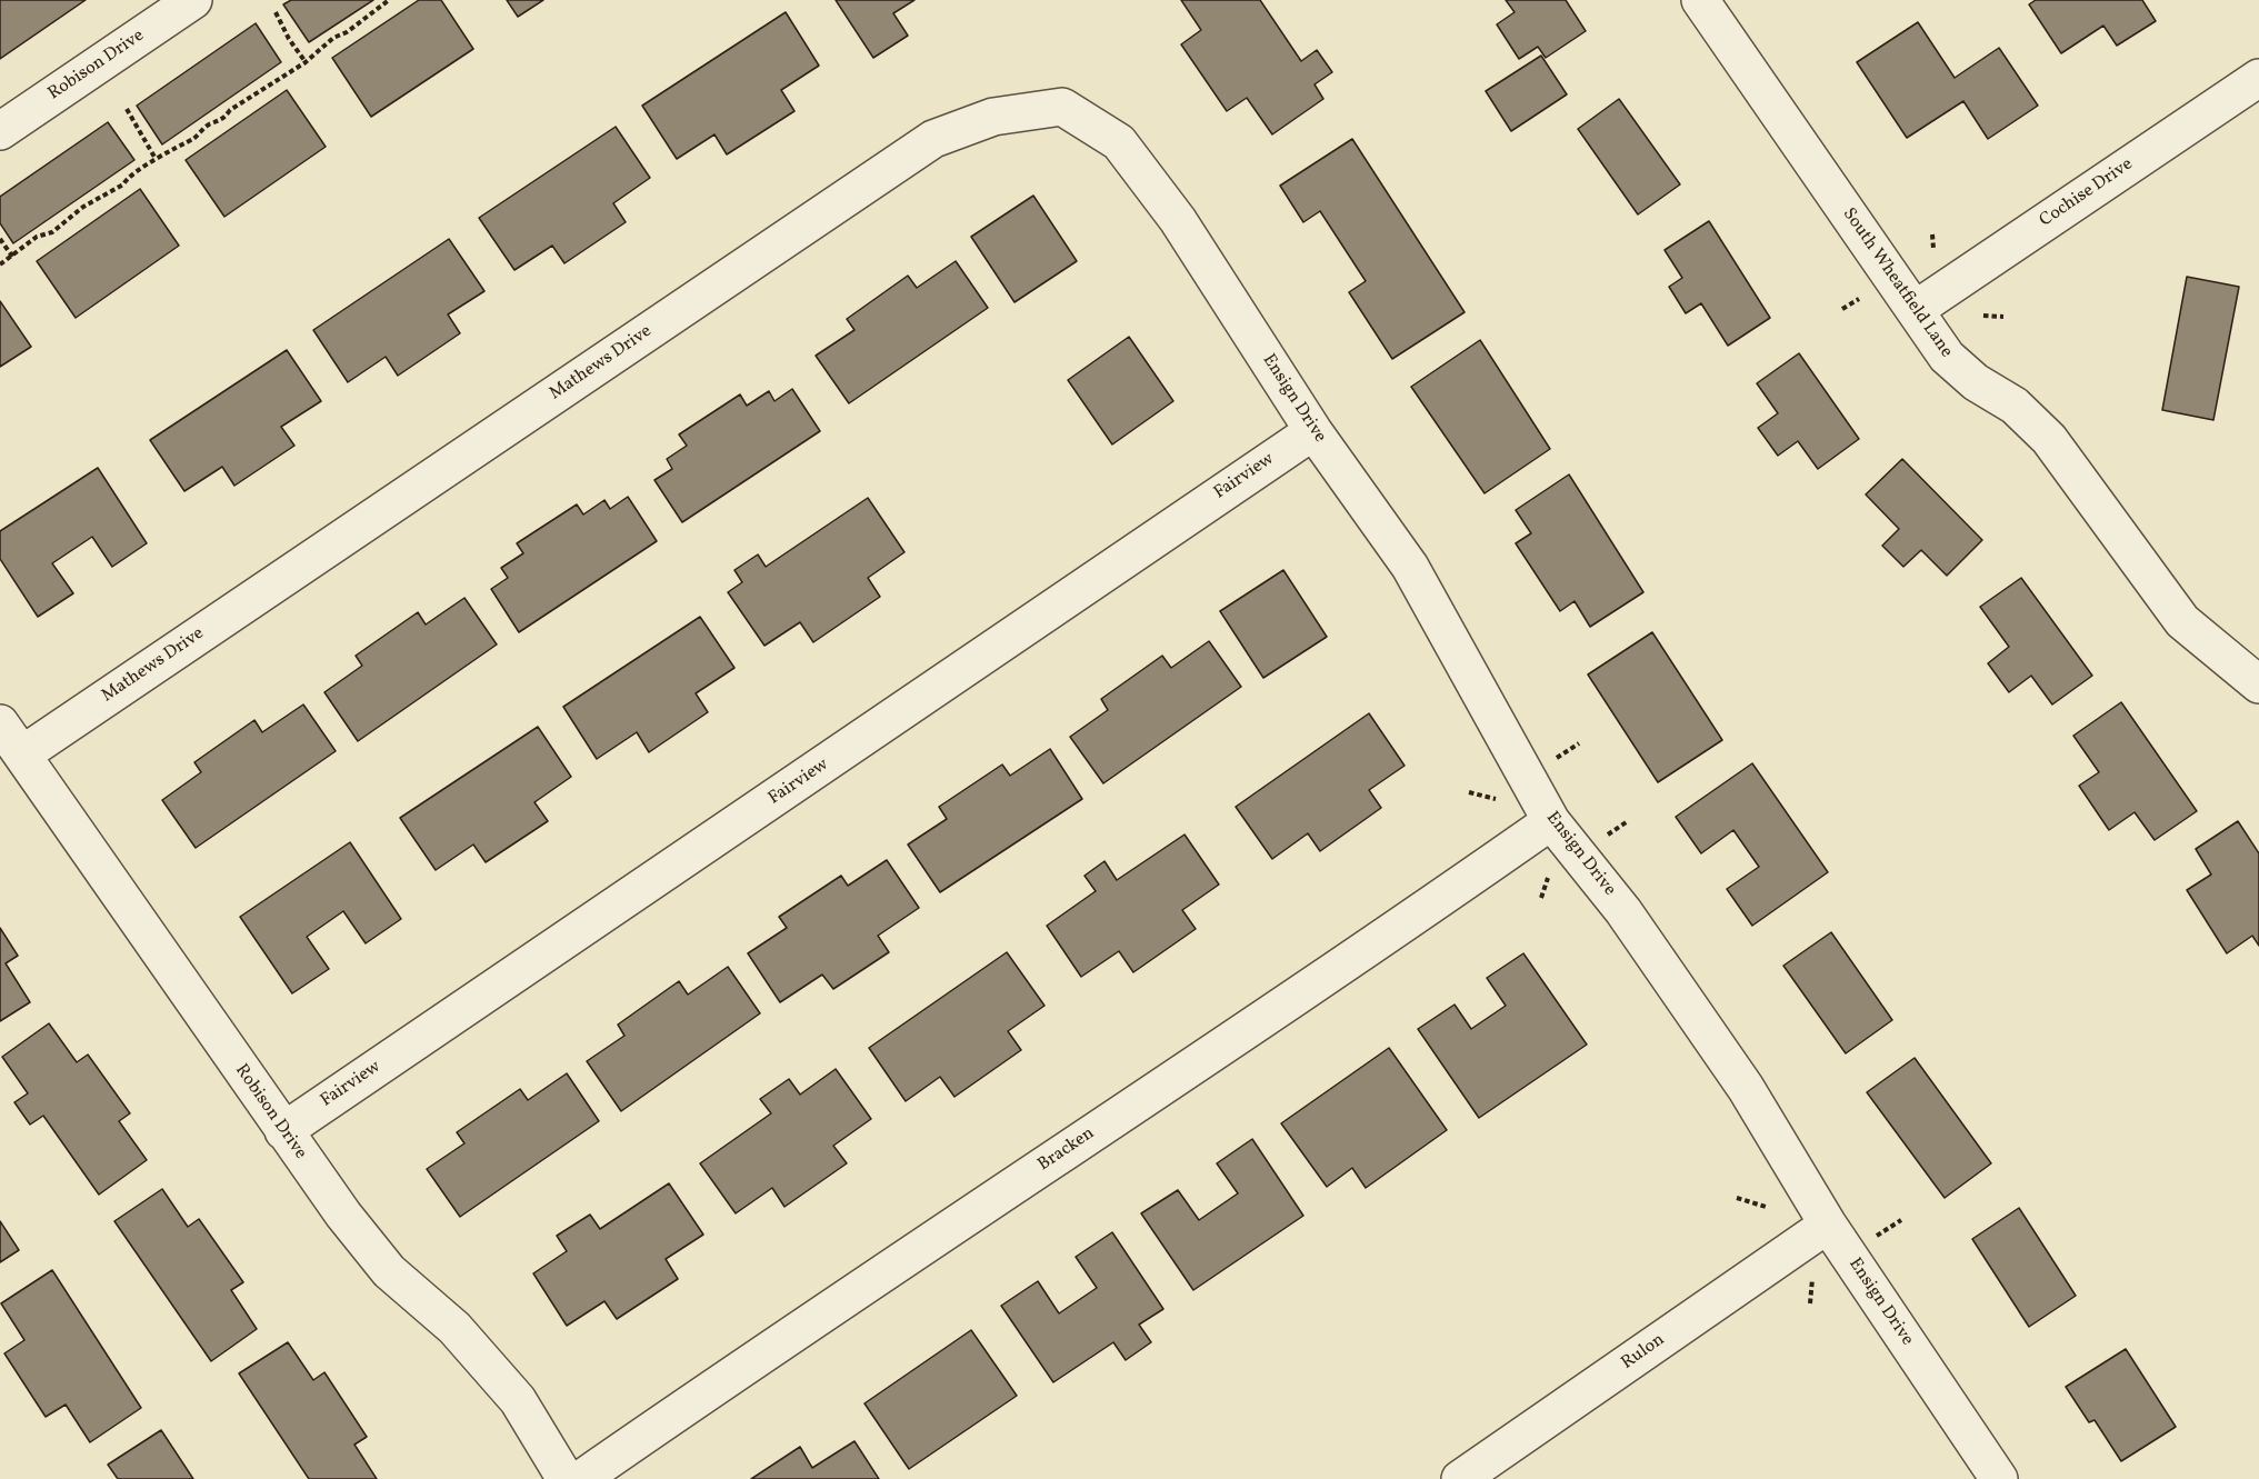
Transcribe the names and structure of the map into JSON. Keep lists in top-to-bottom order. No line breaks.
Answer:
{"streets":{"street":["Robison Drive","Cochise Drive","South Wheatfield Lane","Mathews Drive","Ensign Drive","Fairview","Bracken","Rulon"]},"crossings":[["Robison Drive","Mathews Drive"],["Robison Drive","Fairview"],["Cochise Drive","South Wheatfield Lane"],["Mathews Drive","Ensign Drive"],["Ensign Drive","Fairview"],["Ensign Drive","Bracken"],["Ensign Drive","Rulon"]]}
